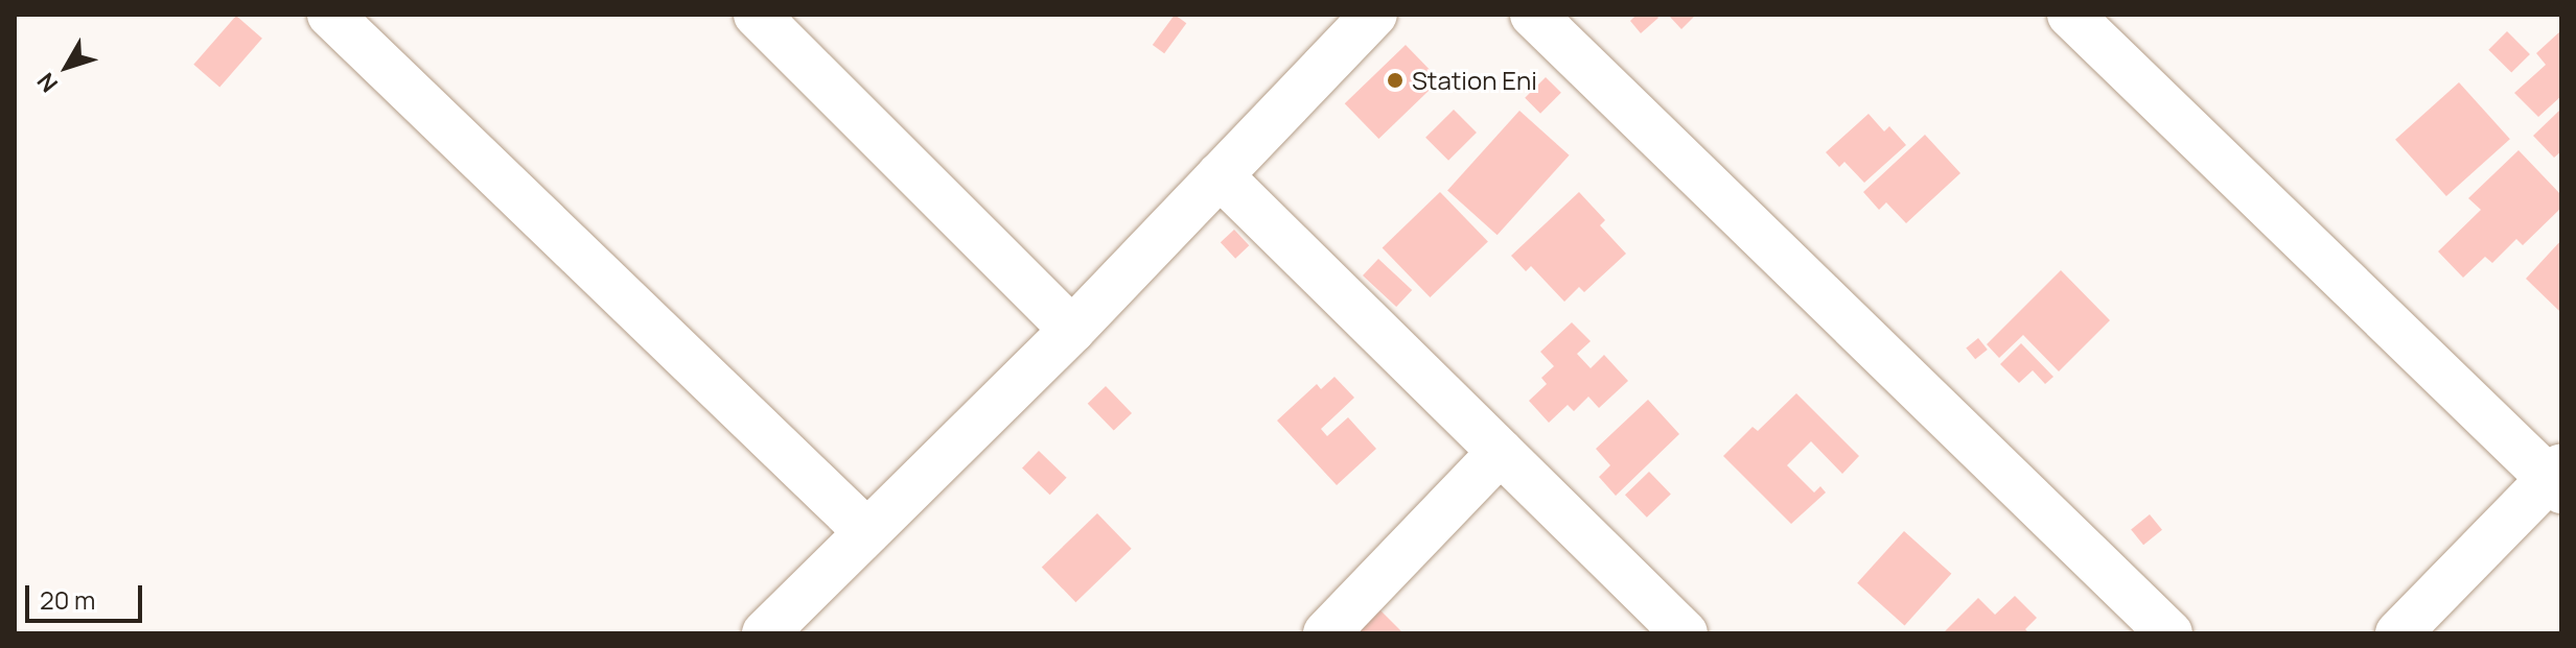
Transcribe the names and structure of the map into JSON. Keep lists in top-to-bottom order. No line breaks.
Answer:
{"places":["Station Eni"],"scale_bar":"20 m","north":"bottom left"}
